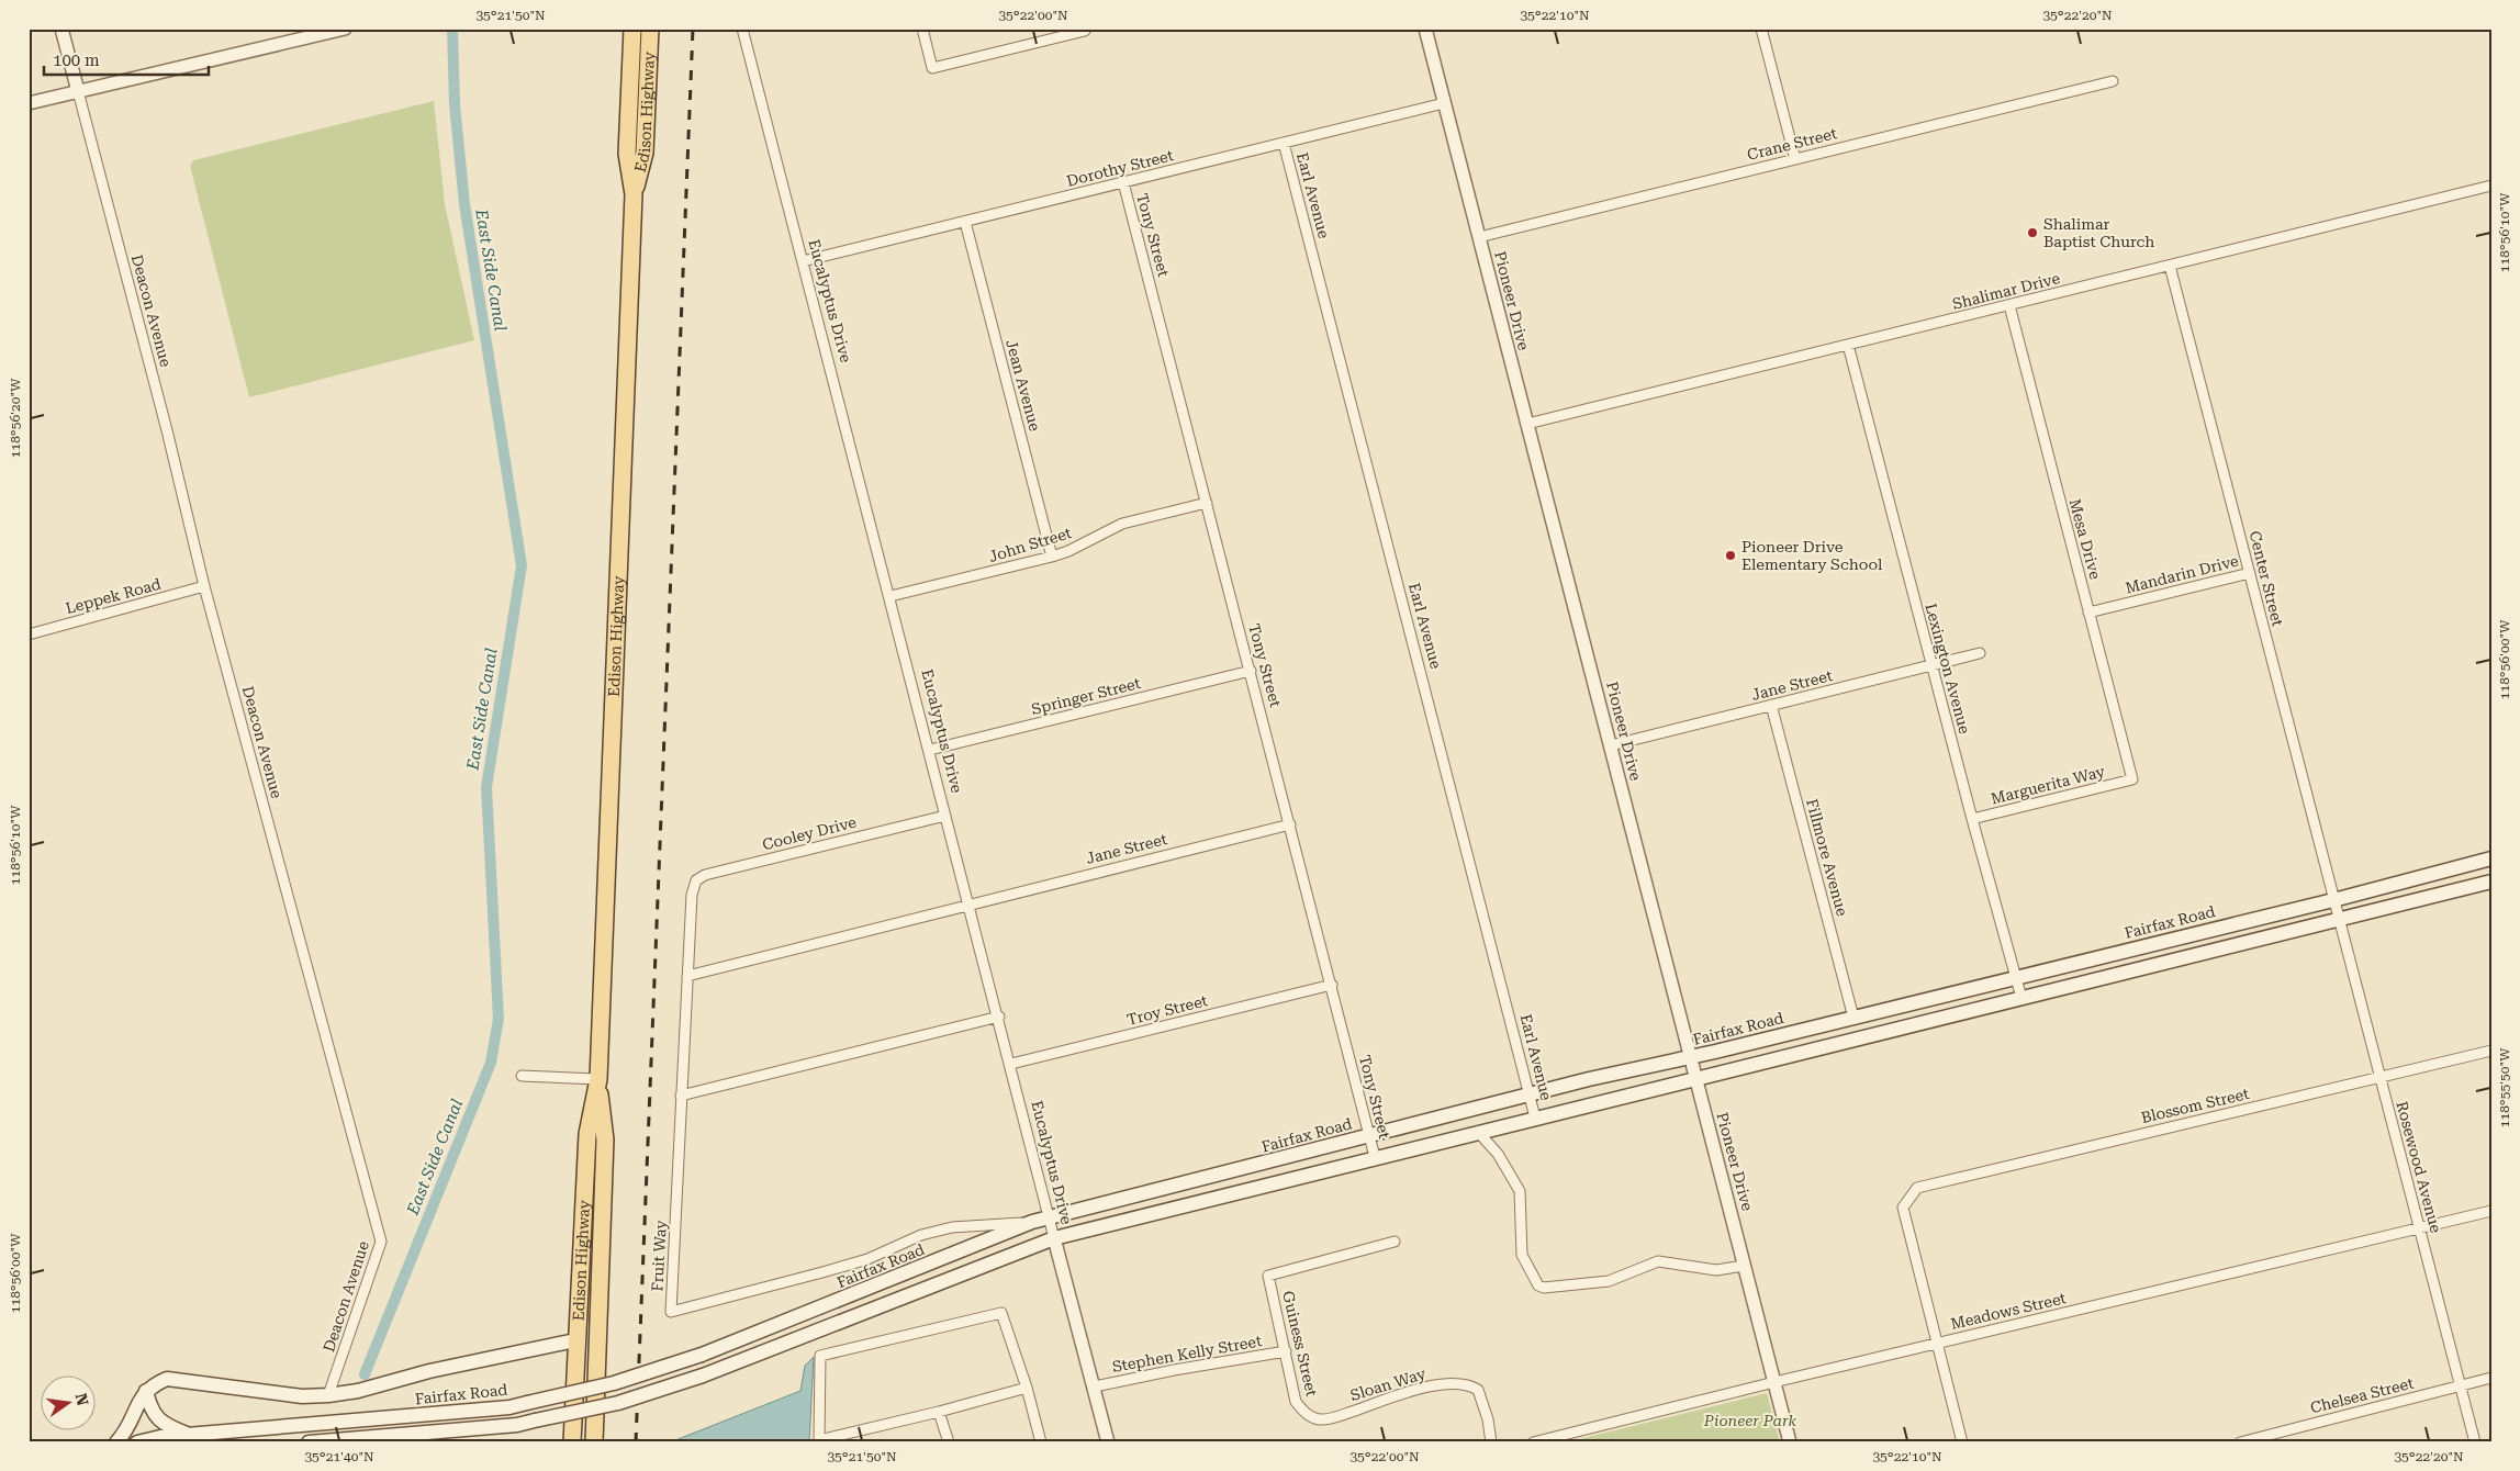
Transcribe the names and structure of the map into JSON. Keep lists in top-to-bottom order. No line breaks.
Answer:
{"streets":{"main road":["Edison Highway","Fairfax Road"],"street":["Crane Street","Dorothy Street","Earl Avenue","Tony Street","Shalimar Drive","Eucalyptus Drive","Pioneer Drive","Deacon Avenue","Jean Avenue","Mesa Drive","John Street","Mandarin Drive","Center Street","Leppek Road","Lexington Avenue","Jane Street","Springer Street","Marguerita Way","Cooley Drive","Fillmore Avenue","Troy Street","Blossom Street","Rosewood Avenue","Fruit Way","Meadows Street","Guiness Street","Stephen Kelly Street","Sloan Way","Chelsea Street"]},"crossings":[["Crane Street","Pioneer Drive"],["Dorothy Street","Earl Avenue"],["Dorothy Street","Tony Street"],["Dorothy Street","Eucalyptus Drive"],["Dorothy Street","Pioneer Drive"],["Dorothy Street","Jean Avenue"],["Earl Avenue","Fairfax Road"],["Tony Street","John Street"],["Tony Street","Jane Street"],["Tony Street","Springer Street"],["Tony Street","Fairfax Road"],["Tony Street","Troy Street"],["Shalimar Drive","Pioneer Drive"],["Shalimar Drive","Mesa Drive"],["Shalimar Drive","Center Street"],["Shalimar Drive","Lexington Avenue"],["Eucalyptus Drive","John Street"],["Eucalyptus Drive","Jane Street"],["Eucalyptus Drive","Springer Street"],["Eucalyptus Drive","Cooley Drive"],["Eucalyptus Drive","Fairfax Road"],["Eucalyptus Drive","Troy Street"],["Eucalyptus Drive","Stephen Kelly Street"],["Pioneer Drive","Jane Street"],["Pioneer Drive","Fairfax Road"],["Pioneer Drive","Meadows Street"],["Deacon Avenue","Leppek Road"],["Jean Avenue","John Street"],["Mesa Drive","Mandarin Drive"],["Mesa Drive","Marguerita Way"],["Mandarin Drive","Center Street"],["Center Street","Fairfax Road"],["Center Street","Rosewood Avenue"],["Lexington Avenue","Jane Street"],["Lexington Avenue","Marguerita Way"],["Lexington Avenue","Fairfax Road"],["Jane Street","Fillmore Avenue"],["Jane Street","Fruit Way"],["Cooley Drive","Fruit Way"],["Fillmore Avenue","Fairfax Road"],["Fairfax Road","Rosewood Avenue"],["Fairfax Road","Fruit Way"],["Blossom Street","Rosewood Avenue"],["Blossom Street","Meadows Street"],["Rosewood Avenue","Meadows Street"],["Rosewood Avenue","Chelsea Street"],["Guiness Street","Stephen Kelly Street"],["Guiness Street","Sloan Way"]],"water":["East Side Canal"],"parks":["Pioneer Park"],"places":["Shalimar Baptist Church","Pioneer Drive Elementary School"],"scale_bar":"100 m","north":"right","coordinates":["35°21'50\"N","35°22'00\"N","35°22'10\"N","35°22'20\"N","118°56'10\"W","118°56'20\"W","118°56'00\"W","118°55'50\"W","35°21'40\"N"]}
